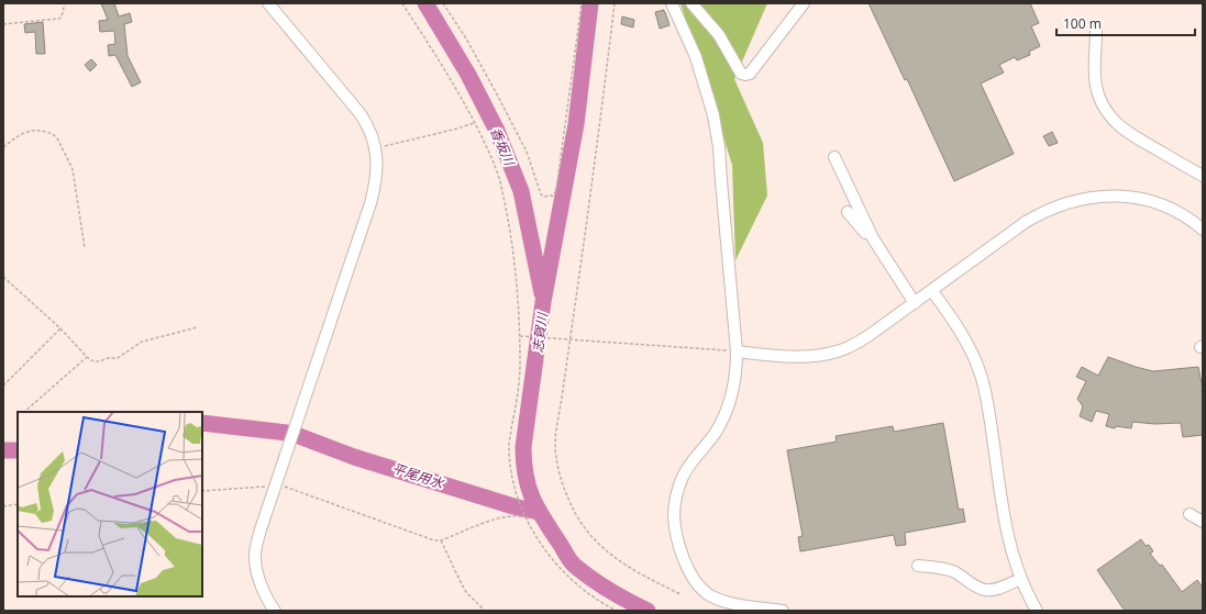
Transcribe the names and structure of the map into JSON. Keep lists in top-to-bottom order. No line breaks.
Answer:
{"water":["香坂川","志賀川","平尾用水"],"scale_bar":"100 m"}
